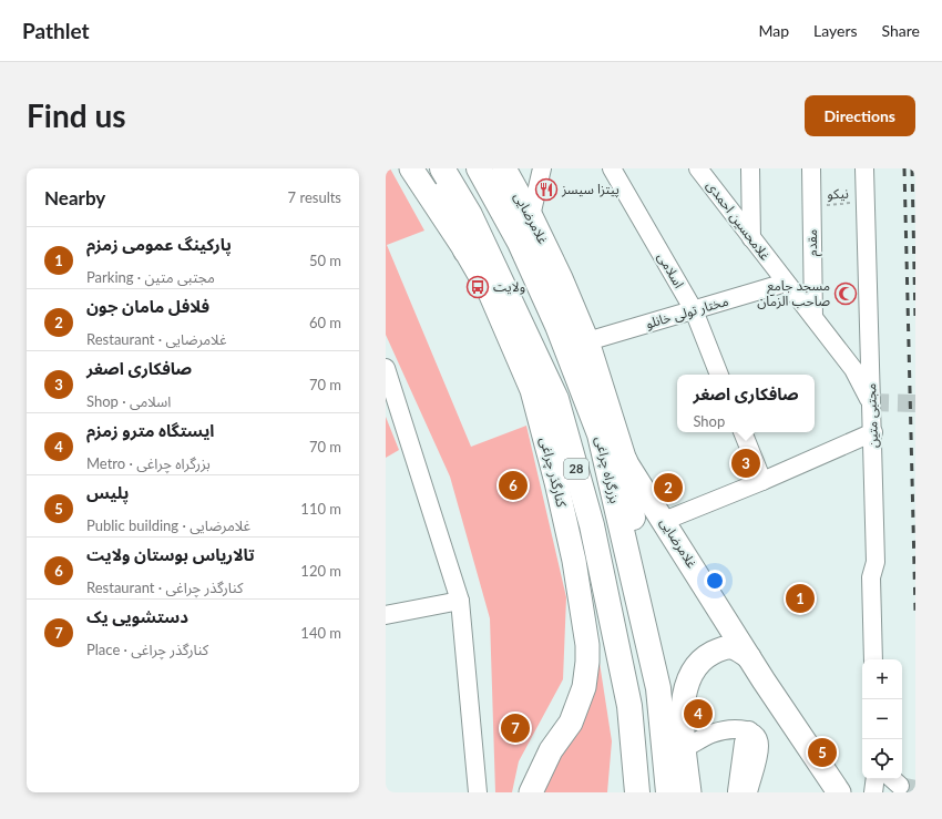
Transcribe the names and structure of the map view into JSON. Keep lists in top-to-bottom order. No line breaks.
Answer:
{"streets":{"highway":["28","بزرگراه چراغی"],"main road":["غلامرضایی","کنارگذر چراغی"],"street":["غلامحسین احمدی","مقدم","اسلامی","مختار تولی خانلو","مجتبی متین"],"path":["نیکو"]},"crossings":[["نیکو","مقدم"],["نیکو","مجتبی متین"],["غلامرضایی","مختار تولی خانلو"],["غلامحسین احمدی","مقدم"],["غلامحسین احمدی","مختار تولی خانلو"],["غلامحسین احمدی","مجتبی متین"],["اسلامی","مختار تولی خانلو"]],"places":{"restaurant":["پیتزا سیسز"],"bus stop":["ولایت"],"mosque":["مسجد جامع صاحب الزمان"]},"page":{"header":"Pathlet","nav":["Map","Layers","Share"],"buttons":"Directions","title":"Find us","heading":["Nearby","7 results"],"list":[{"mark":"1","name":"پارکینگ عمومی زمزم","note":"Parking · مجتبی متین","value":"50 m"},{"mark":"2","name":"فلافل مامان جون","note":"Restaurant · غلامرضایی","value":"60 m"},{"mark":"3","name":"صافکاری اصغر","note":"Shop · اسلامی","value":"70 m"},{"mark":"4","name":"ایستگاه مترو زمزم","note":"Metro · بزرگراه چراغی","value":"70 m"},{"mark":"5","name":"پلیس","note":"Public building · غلامرضایی","value":"110 m"},{"mark":"6","name":"تالاریاس بوستان ولایت","note":"Restaurant · کنارگذر چراغی","value":"120 m"},{"mark":"7","name":"دستشویی یک","note":"Place · کنارگذر چراغی","value":"140 m"}],"popup":["صافکاری اصغر","Shop"],"pins":["3","6","2","1","4","7","5"],"map_buttons":["+","−"]}}
